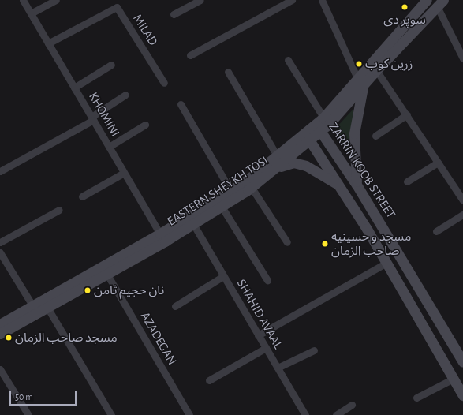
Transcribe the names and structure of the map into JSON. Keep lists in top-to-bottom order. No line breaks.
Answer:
{"streets":{"main road":["ZARRIN KOOB STREET","EASTERN SHEYKH TOSI"],"street":["MILAD","KHOMINI","SHAHID AVAAL","AZADEGAN"]},"crossings":[["MILAD","KHOMINI"],["KHOMINI","EASTERN SHEYKH TOSI"],["ZARRIN KOOB STREET","EASTERN SHEYKH TOSI"],["EASTERN SHEYKH TOSI","SHAHID AVAAL"],["EASTERN SHEYKH TOSI","AZADEGAN"]],"places":["سوپر دی","زرین کوب","مسجد و حسینیه صاحب الزمان","نان حجیم ثامن","مسجد صاحب الزمان"],"scale_bar":"50 m"}
